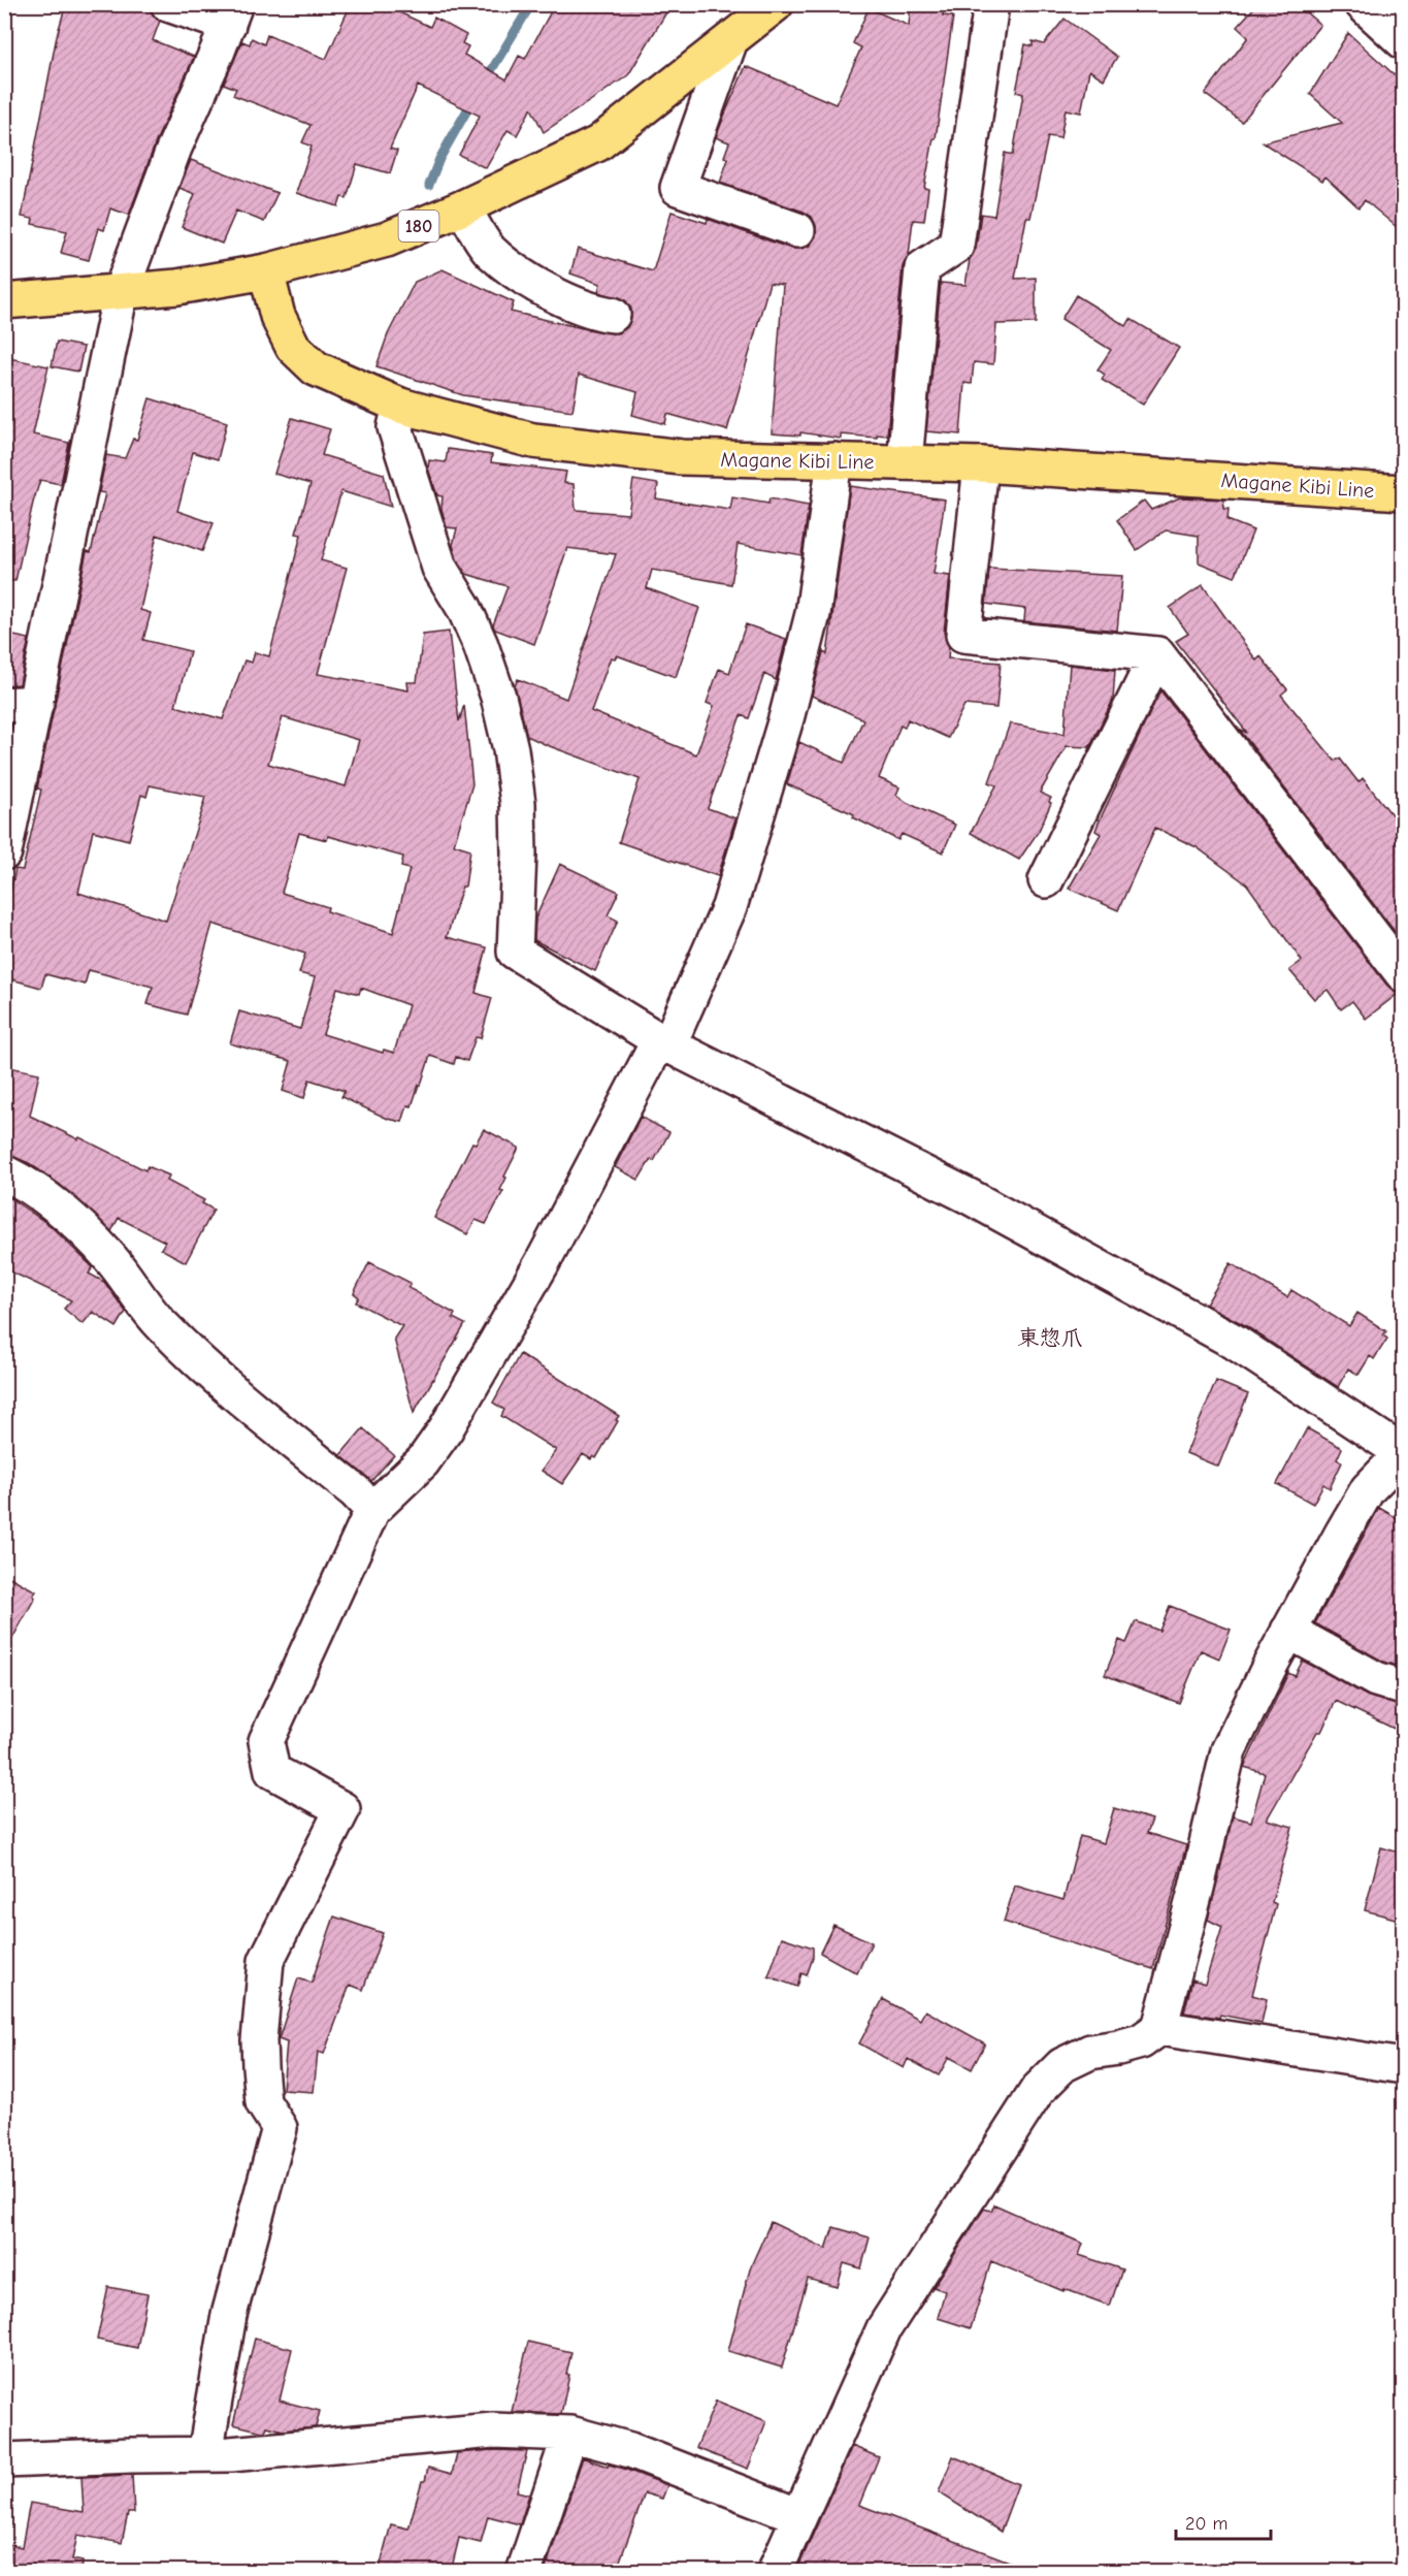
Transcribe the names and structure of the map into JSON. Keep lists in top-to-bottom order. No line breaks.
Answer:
{"streets":{"main road":["180","Magane Kibi Line"]},"crossings":[["180","Magane Kibi Line"]],"districts":["東惣爪"],"scale_bar":"20 m"}
